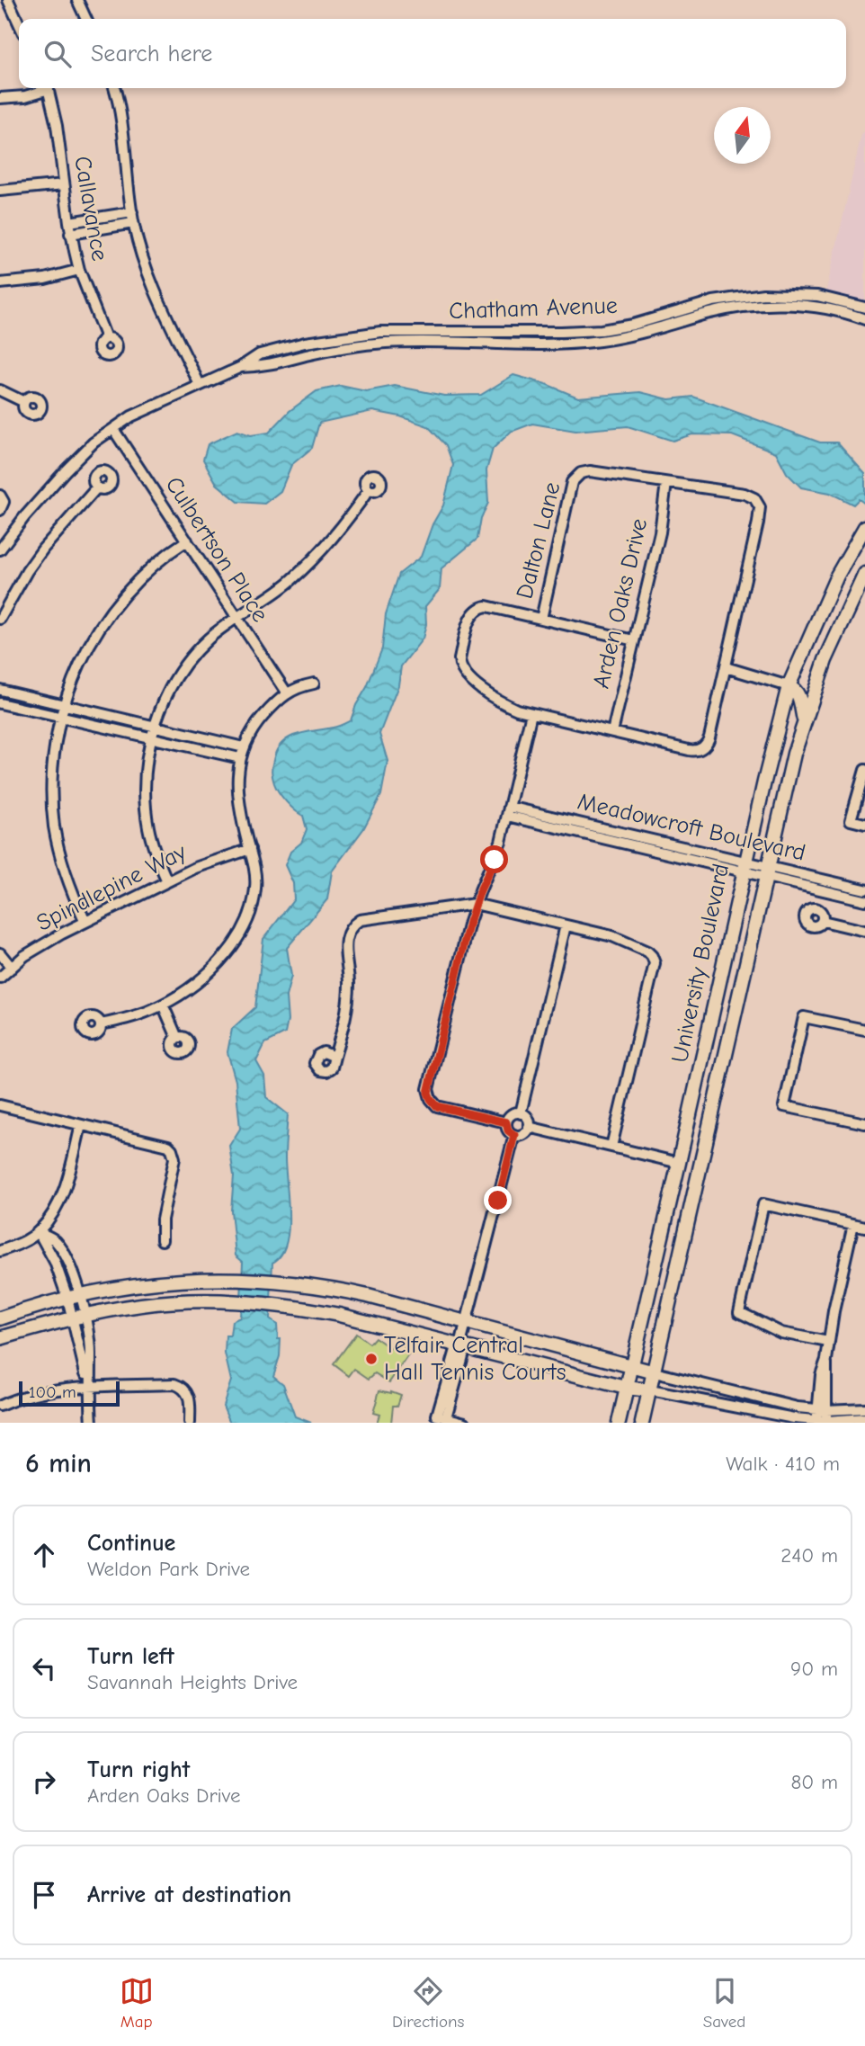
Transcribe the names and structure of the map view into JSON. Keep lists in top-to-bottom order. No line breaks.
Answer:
{"streets":{"main road":["University Boulevard"],"street":["Callavance","Chatham Avenue","Dalton Lane","Culbertson Place","Arden Oaks Drive","Meadowcroft Boulevard","Spindlepine Way"]},"crossings":[["Chatham Avenue","Culbertson Place"],["Dalton Lane","Arden Oaks Drive"],["Meadowcroft Boulevard","University Boulevard"]],"places":["Telfair Central Hall Tennis Courts"],"scale_bar":"100 m","north":"top","page":{"search":"Search here","scale":"100 m","heading":["6 min","Walk · 410 m"],"list":[["Continue","Weldon Park Drive","240 m"],["Turn left","Savannah Heights Drive","90 m"],["Turn right","Arden Oaks Drive","80 m"],"Arrive at destination"],"nav":["Map","Directions","Saved"]}}
